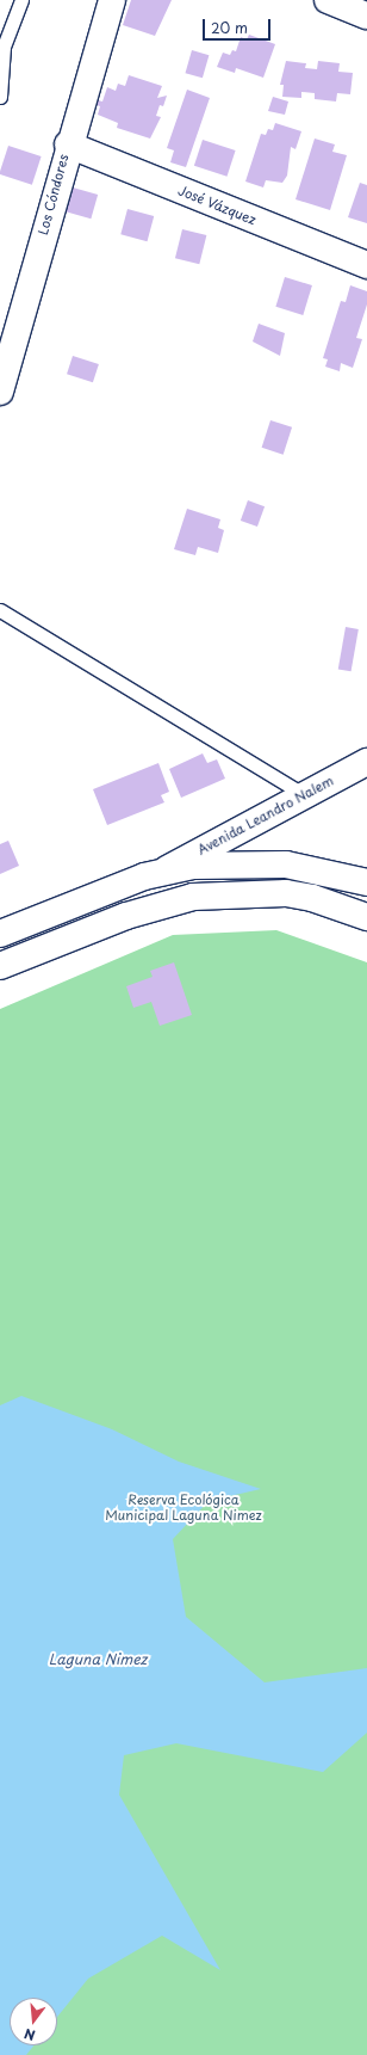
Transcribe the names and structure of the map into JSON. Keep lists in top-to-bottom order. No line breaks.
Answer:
{"streets":{"street":["Los Cóndores","José Vázquez","Avenida Leandro Nalem"]},"crossings":[["Los Cóndores","José Vázquez"]],"water":["Laguna Nimez"],"parks":["Reserva Ecológica Municipal Laguna Nimez"],"scale_bar":"20 m","north":"bottom"}
